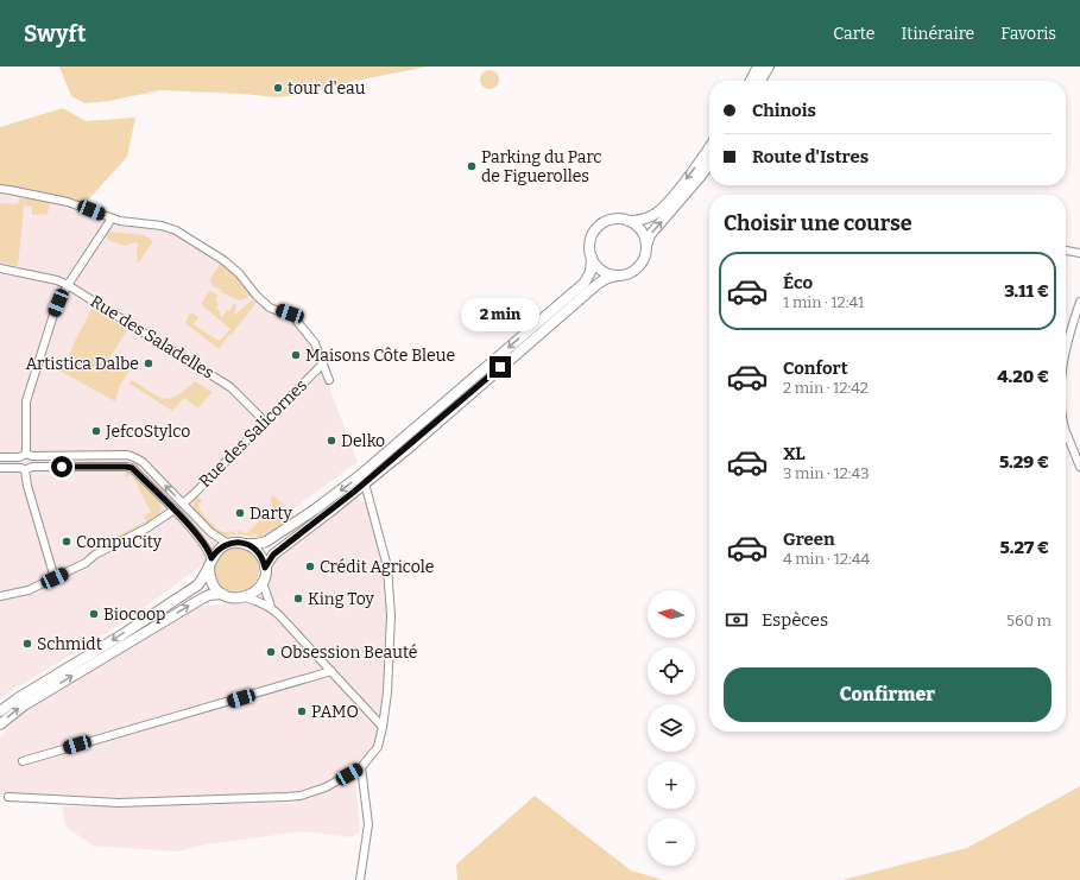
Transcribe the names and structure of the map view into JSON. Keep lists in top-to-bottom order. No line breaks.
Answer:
{"streets":{"street":["Rue des Saladelles","Rue des Salicornes"]},"crossings":[["Rue des Saladelles","Rue des Salicornes"]],"places":["tour d'eau","Parking du Parc de Figuerolles","Maisons Côte Bleue","Artistica Dalbe","JefcoStylco","Delko","Darty","CompuCity","Crédit Agricole","King Toy","Biocoop","Schmidt","Obsession Beauté","PAMO"],"north":"left","page":{"header":"Swyft","nav":["Carte","Itinéraire","Favoris"],"banner":["Chinois","Route d'Istres"],"heading":"Choisir une course","list":[{"name":"Éco","note":"1 min · 12:41","value":"3.11 €"},{"name":"Confort","note":"2 min · 12:42","value":"4.20 €"},{"name":"XL","note":"3 min · 12:43","value":"5.29 €"},{"name":"Green","note":"4 min · 12:44","value":"5.27 €"}],"bubble":"2 min","map_buttons":["+","−"],"pay":["Espèces","560 m"],"buttons":"Confirmer"}}
